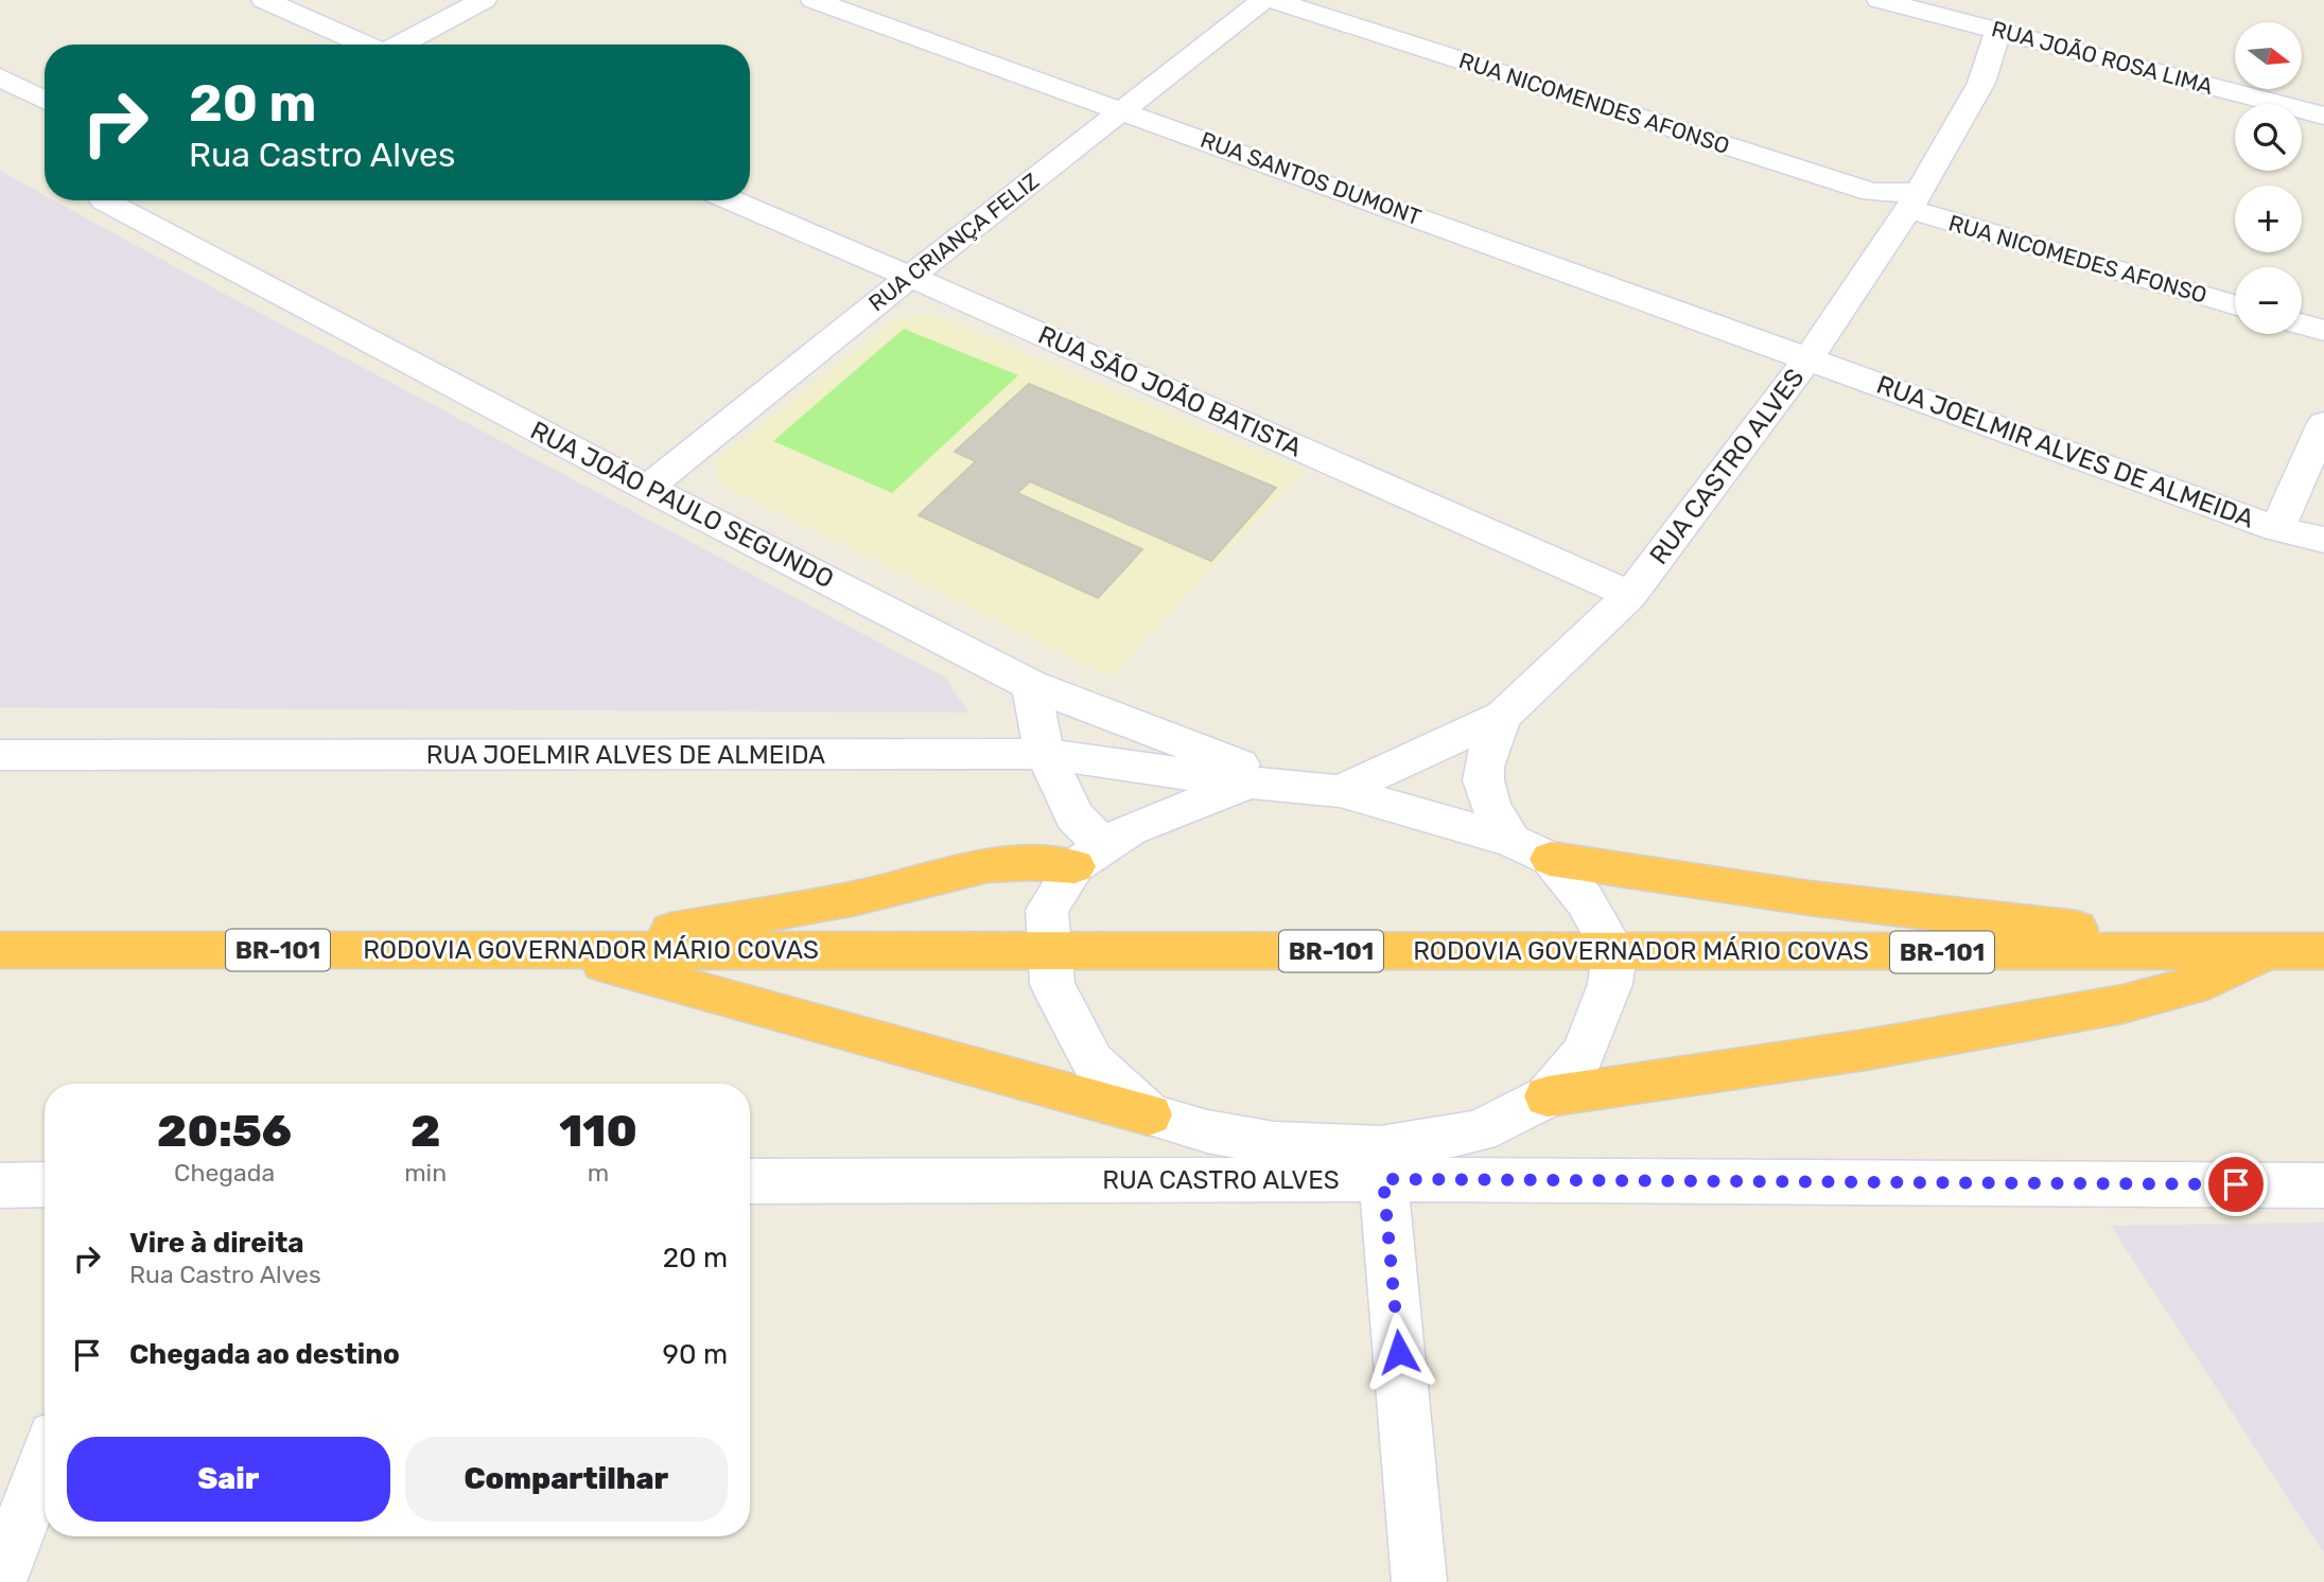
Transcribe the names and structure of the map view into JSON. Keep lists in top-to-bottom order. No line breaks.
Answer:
{"streets":{"highway":["BR-101","RODOVIA GOVERNADOR MÁRIO COVAS"],"street":["RUA JOÃO ROSA LIMA","RUA NICOMENDES AFONSO","RUA SANTOS DUMONT","RUA CRIANÇA FELIZ","RUA NICOMEDES AFONSO","RUA SÃO JOÃO BATISTA","RUA JOELMIR ALVES DE ALMEIDA","RUA CASTRO ALVES","RUA JOÃO PAULO SEGUNDO"]},"crossings":[["RUA JOÃO ROSA LIMA","RUA CASTRO ALVES"],["RUA NICOMENDES AFONSO","RUA NICOMEDES AFONSO"],["RUA NICOMENDES AFONSO","RUA CASTRO ALVES"],["RUA SANTOS DUMONT","RUA CRIANÇA FELIZ"],["RUA SANTOS DUMONT","RUA JOELMIR ALVES DE ALMEIDA"],["RUA SANTOS DUMONT","RUA CASTRO ALVES"],["RUA CRIANÇA FELIZ","RUA SÃO JOÃO BATISTA"],["RUA CRIANÇA FELIZ","RUA JOÃO PAULO SEGUNDO"],["RUA NICOMEDES AFONSO","RUA CASTRO ALVES"],["RUA SÃO JOÃO BATISTA","RUA CASTRO ALVES"],["RUA JOELMIR ALVES DE ALMEIDA","RUA CASTRO ALVES"]],"north":"right","page":{"map_buttons":["+","−"],"turn":["20 m","Rua Castro Alves"],"eta":["20:56","Chegada","2","min","110","m"],"list":[{"name":"Vire à direita","note":"Rua Castro Alves","value":"20 m"},{"name":"Chegada ao destino","value":"90 m"}],"buttons":["Sair","Compartilhar"]}}
